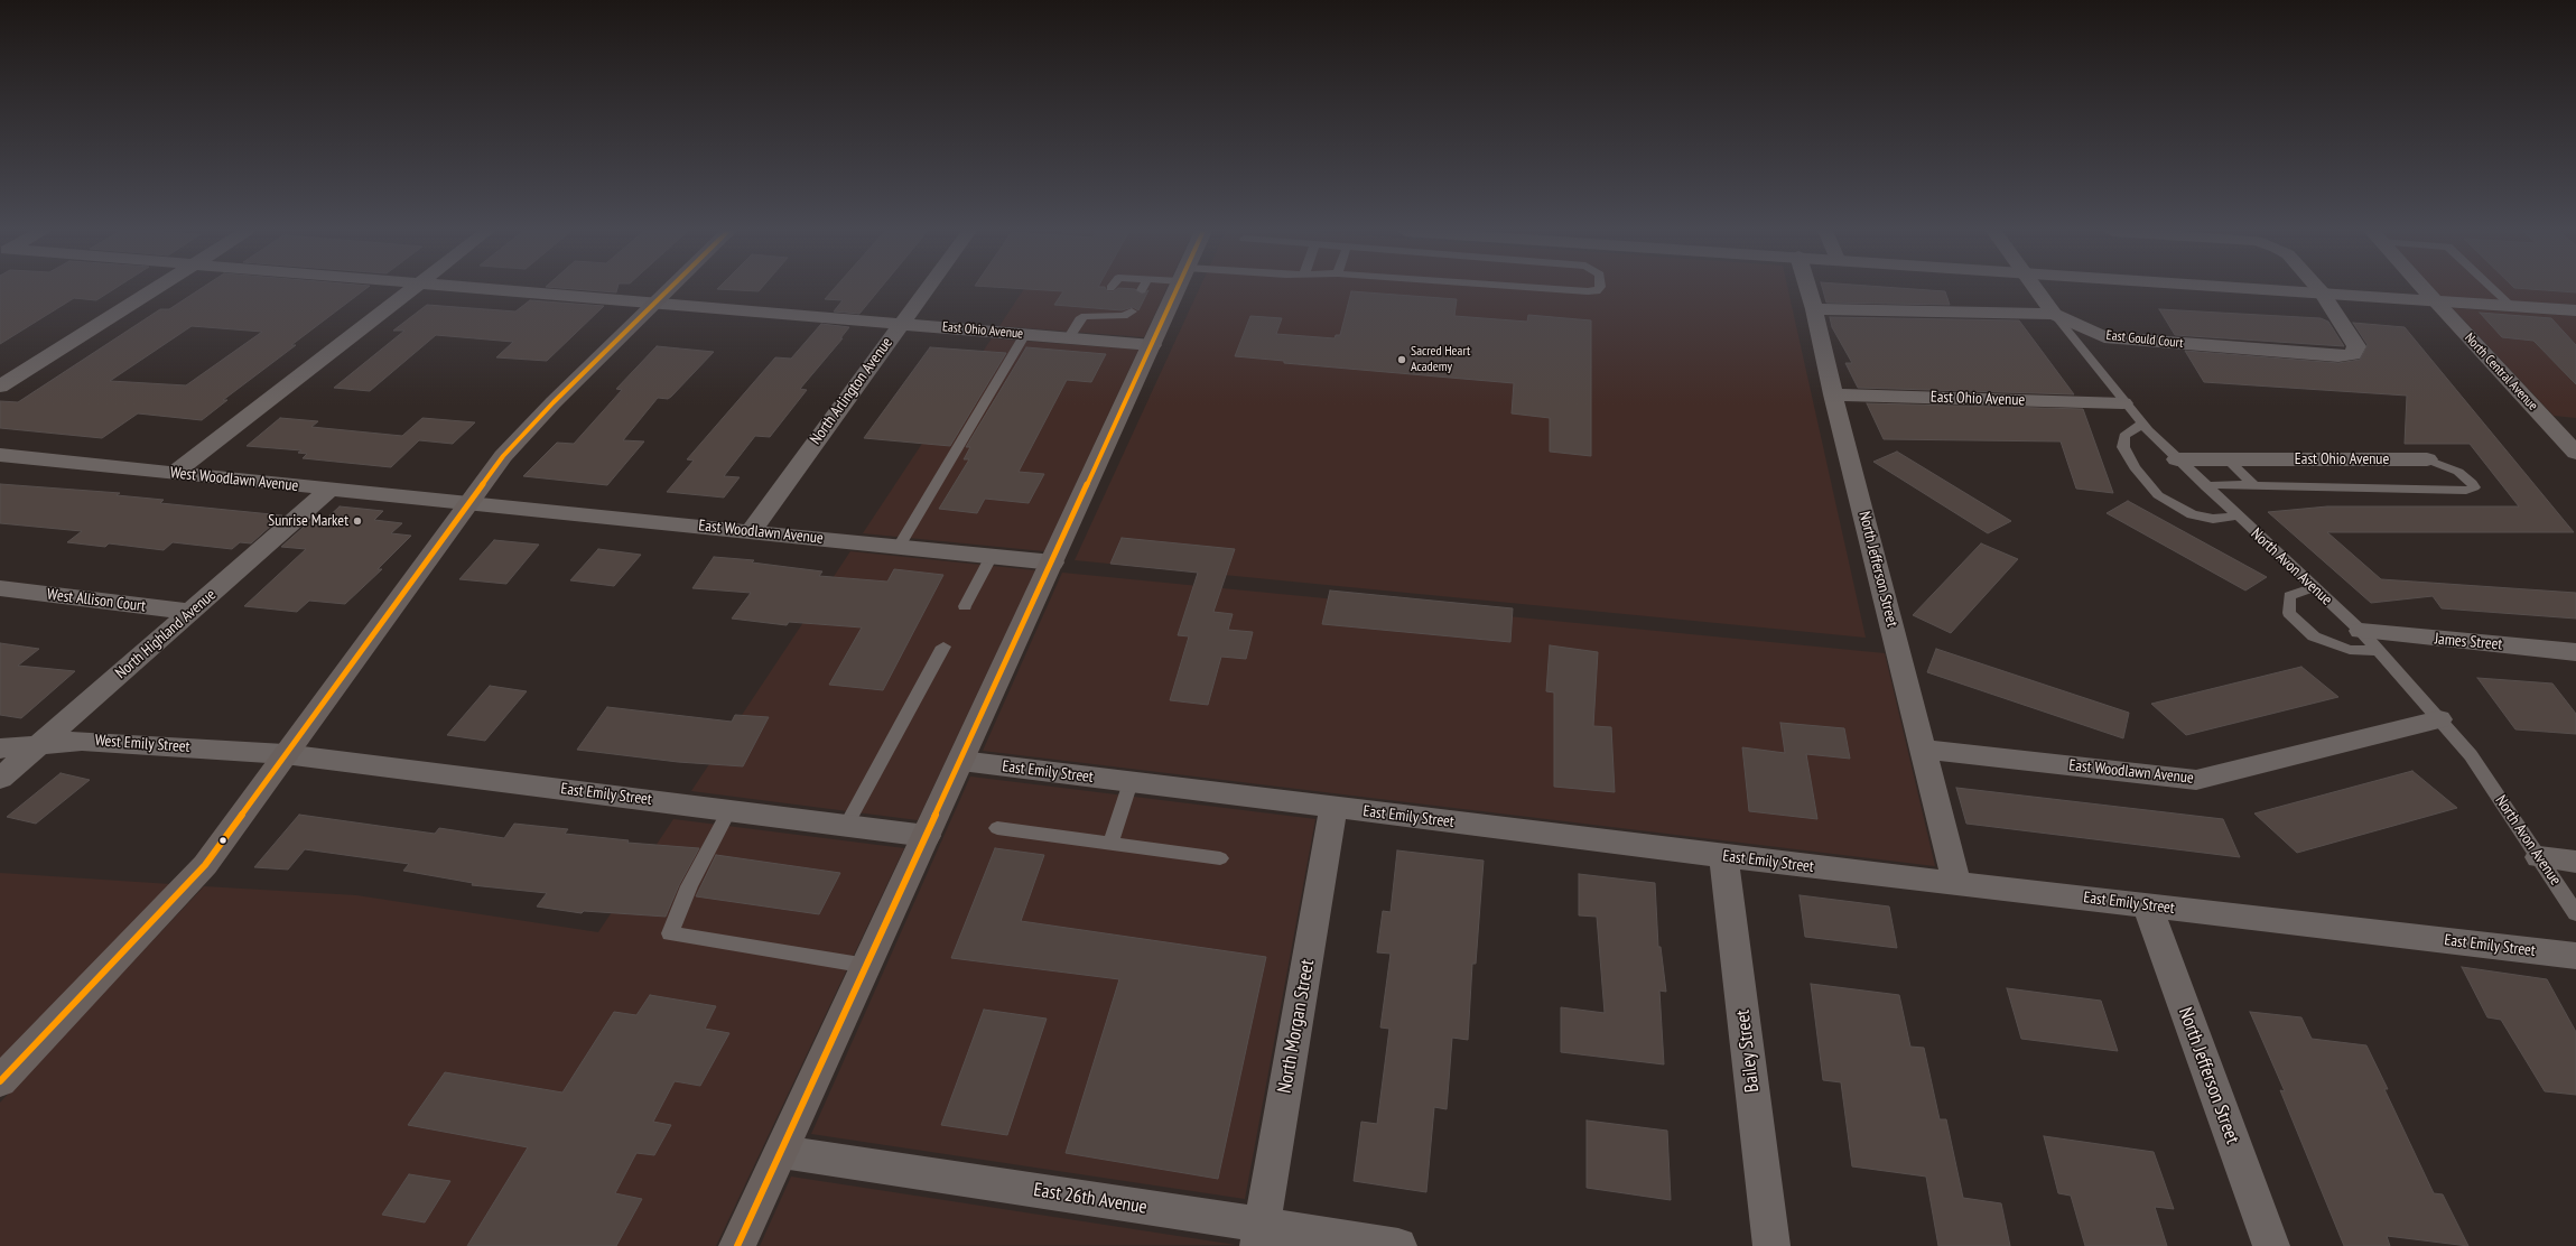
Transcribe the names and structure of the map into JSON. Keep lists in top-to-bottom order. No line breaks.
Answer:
{"streets":{"street":["East Ohio Avenue","East Gould Court","North Central Avenue","North Arlington Avenue","West Woodlawn Avenue","East Woodlawn Avenue","North Avon Avenue","North Jefferson Street","West Allison Court","North Highland Avenue","James Street","West Emily Street","East Emily Street","North Morgan Street","Bailey Street","East 26th Avenue"]},"crossings":[["East Ohio Avenue","North Arlington Avenue"],["East Ohio Avenue","North Avon Avenue"],["East Ohio Avenue","North Jefferson Street"],["East Gould Court","North Avon Avenue"],["East Gould Court","North Jefferson Street"],["North Arlington Avenue","East Woodlawn Avenue"],["West Woodlawn Avenue","East Woodlawn Avenue"],["West Woodlawn Avenue","North Highland Avenue"],["East Woodlawn Avenue","North Avon Avenue"],["East Woodlawn Avenue","North Jefferson Street"],["North Avon Avenue","James Street"],["North Jefferson Street","East Emily Street"],["West Allison Court","North Highland Avenue"],["North Highland Avenue","West Emily Street"],["West Emily Street","East Emily Street"],["East Emily Street","North Morgan Street"],["East Emily Street","Bailey Street"],["North Morgan Street","East 26th Avenue"]],"places":["Sacred Heart Academy","Sunrise Market"]}
